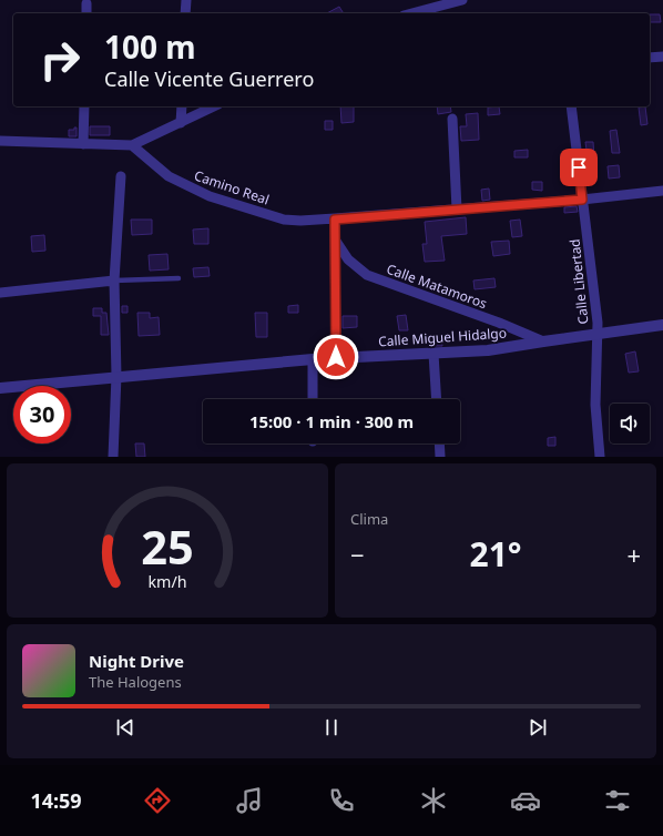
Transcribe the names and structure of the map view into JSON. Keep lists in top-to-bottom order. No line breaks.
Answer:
{"streets":{"street":["Camino Real","Calle Libertad","Calle Matamoros","Calle Miguel Hidalgo"]},"crossings":[["Camino Real","Calle Libertad"],["Calle Libertad","Calle Miguel Hidalgo"],["Calle Matamoros","Calle Miguel Hidalgo"]],"page":{"turn":["100 m","Calle Vicente Guerrero"],"limit":"30","trip":"15:00 · 1 min · 300 m","tile":"Clima","heat":["−","21°","+"],"song":["Night Drive","The Halogens"],"tabs":"14:59","gauge":["25","km/h"]}}
